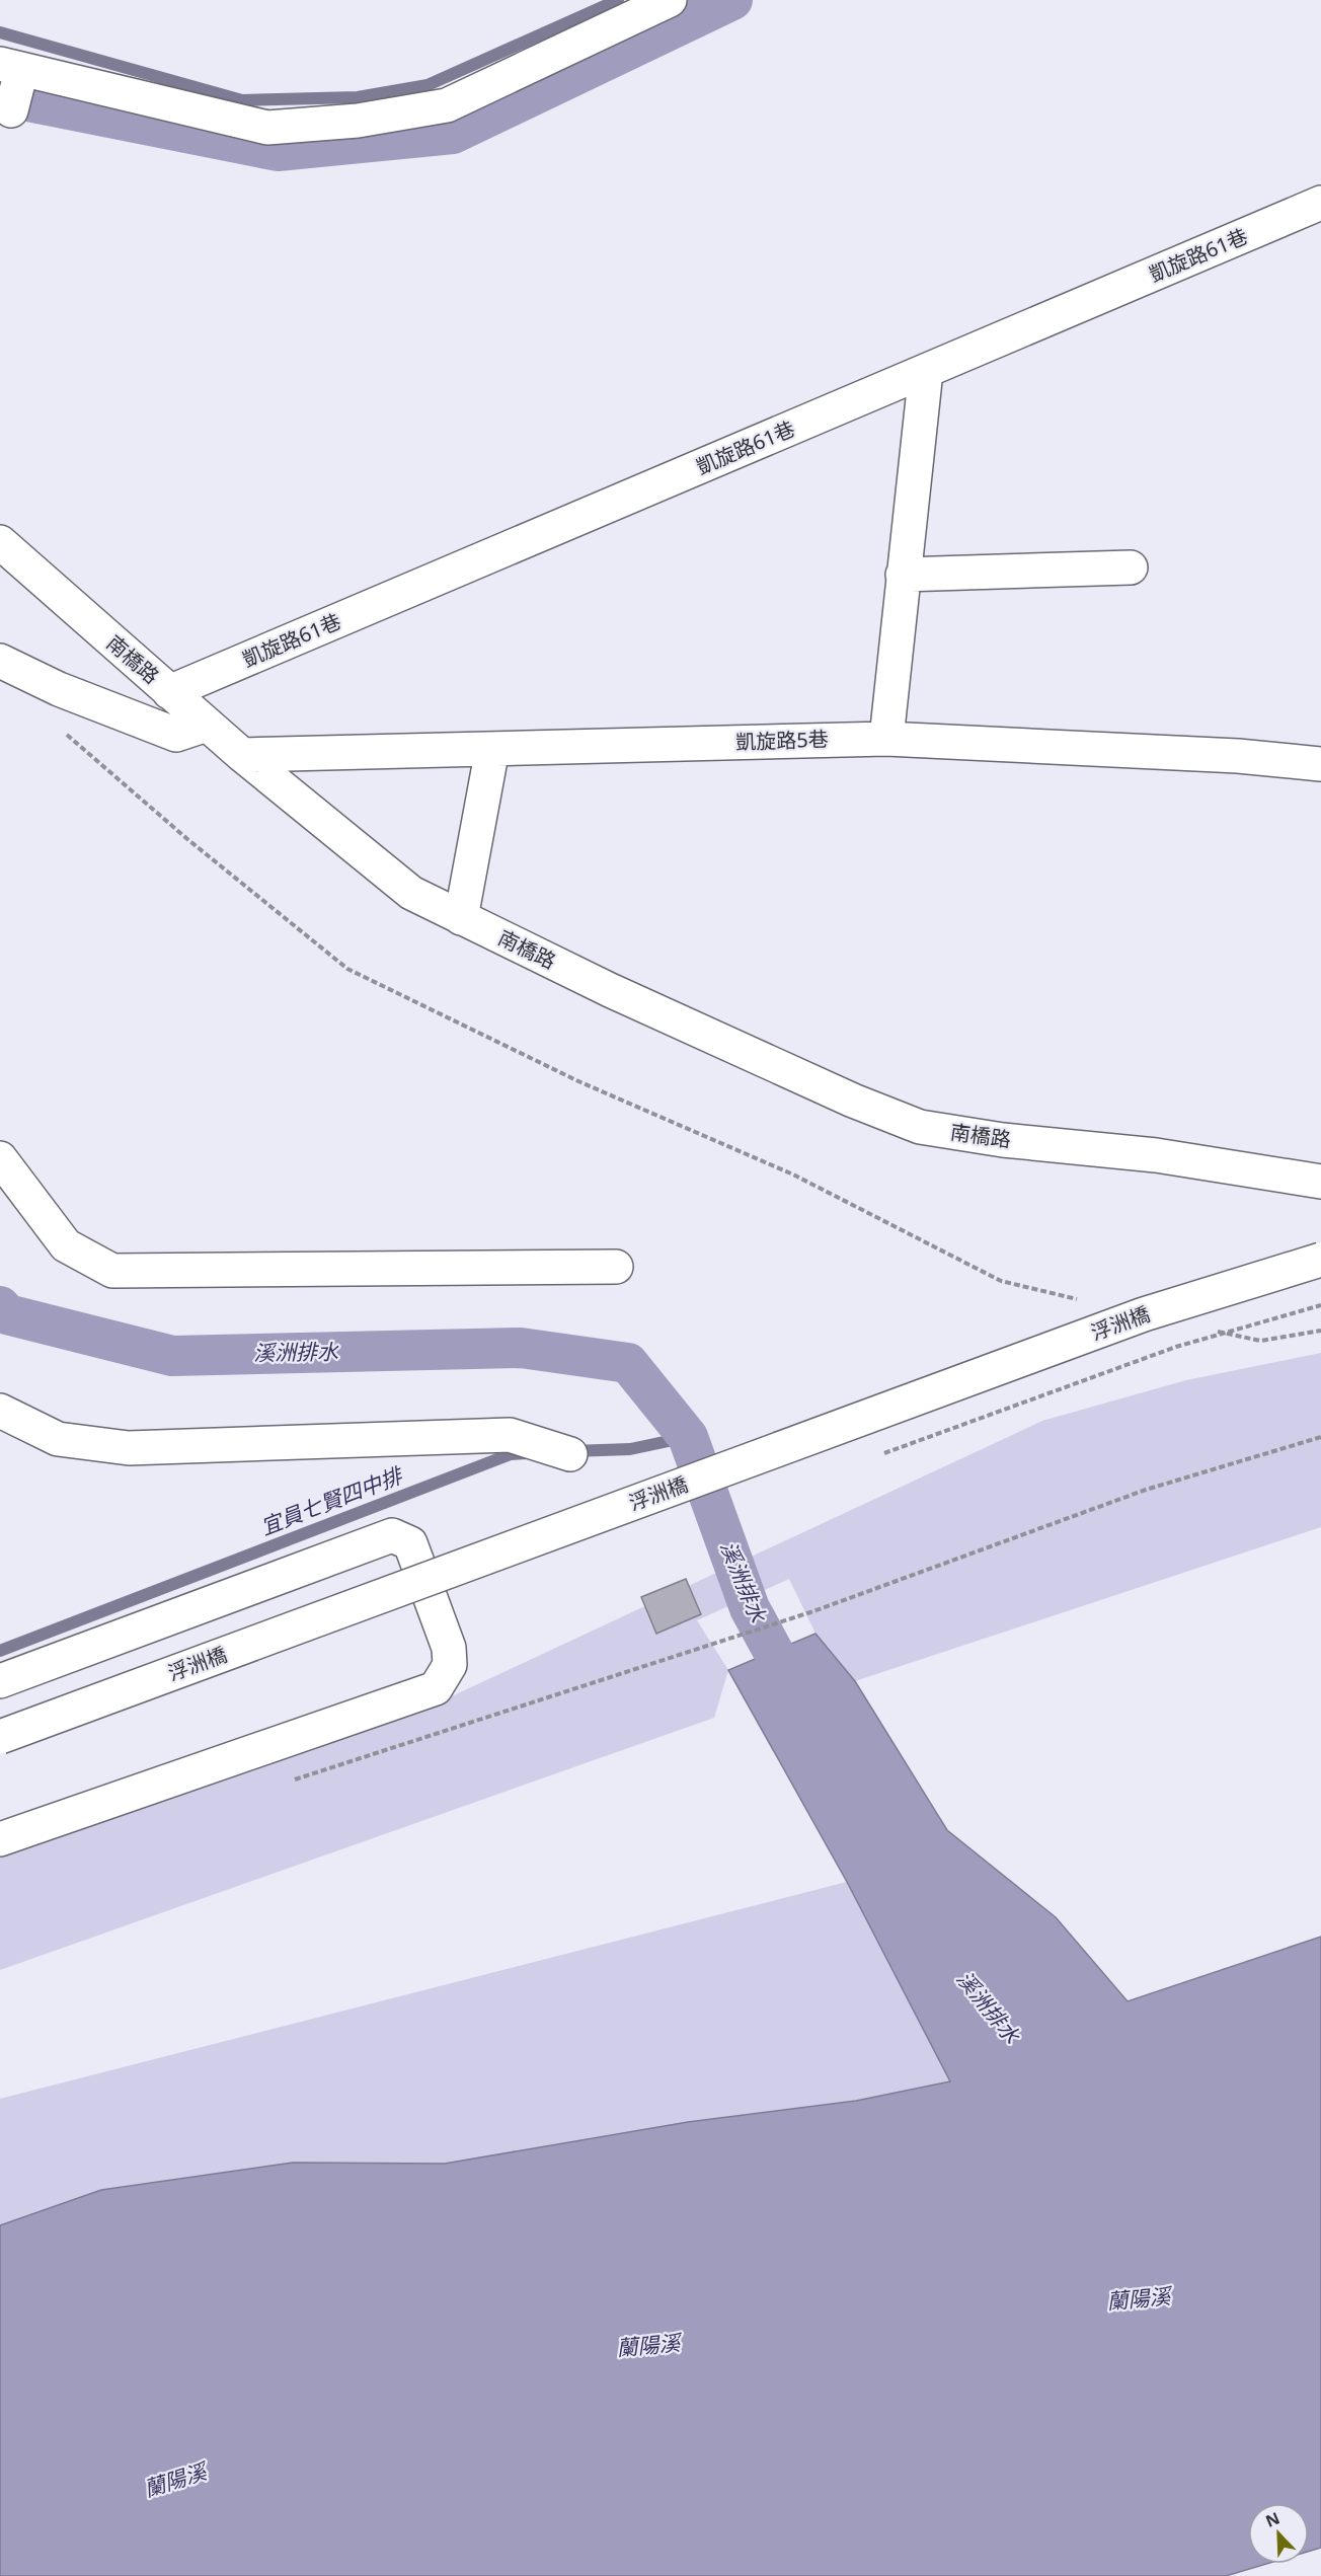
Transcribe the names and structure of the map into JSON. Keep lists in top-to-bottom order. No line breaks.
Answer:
{"streets":{"street":["凱旋路61巷","南橋路","凱旋路5巷","浮洲橋"]},"crossings":[["凱旋路61巷","南橋路"],["南橋路","凱旋路5巷"]],"water":["溪洲排水","宜員七賢四中排","蘭陽溪"],"north":"top left"}
